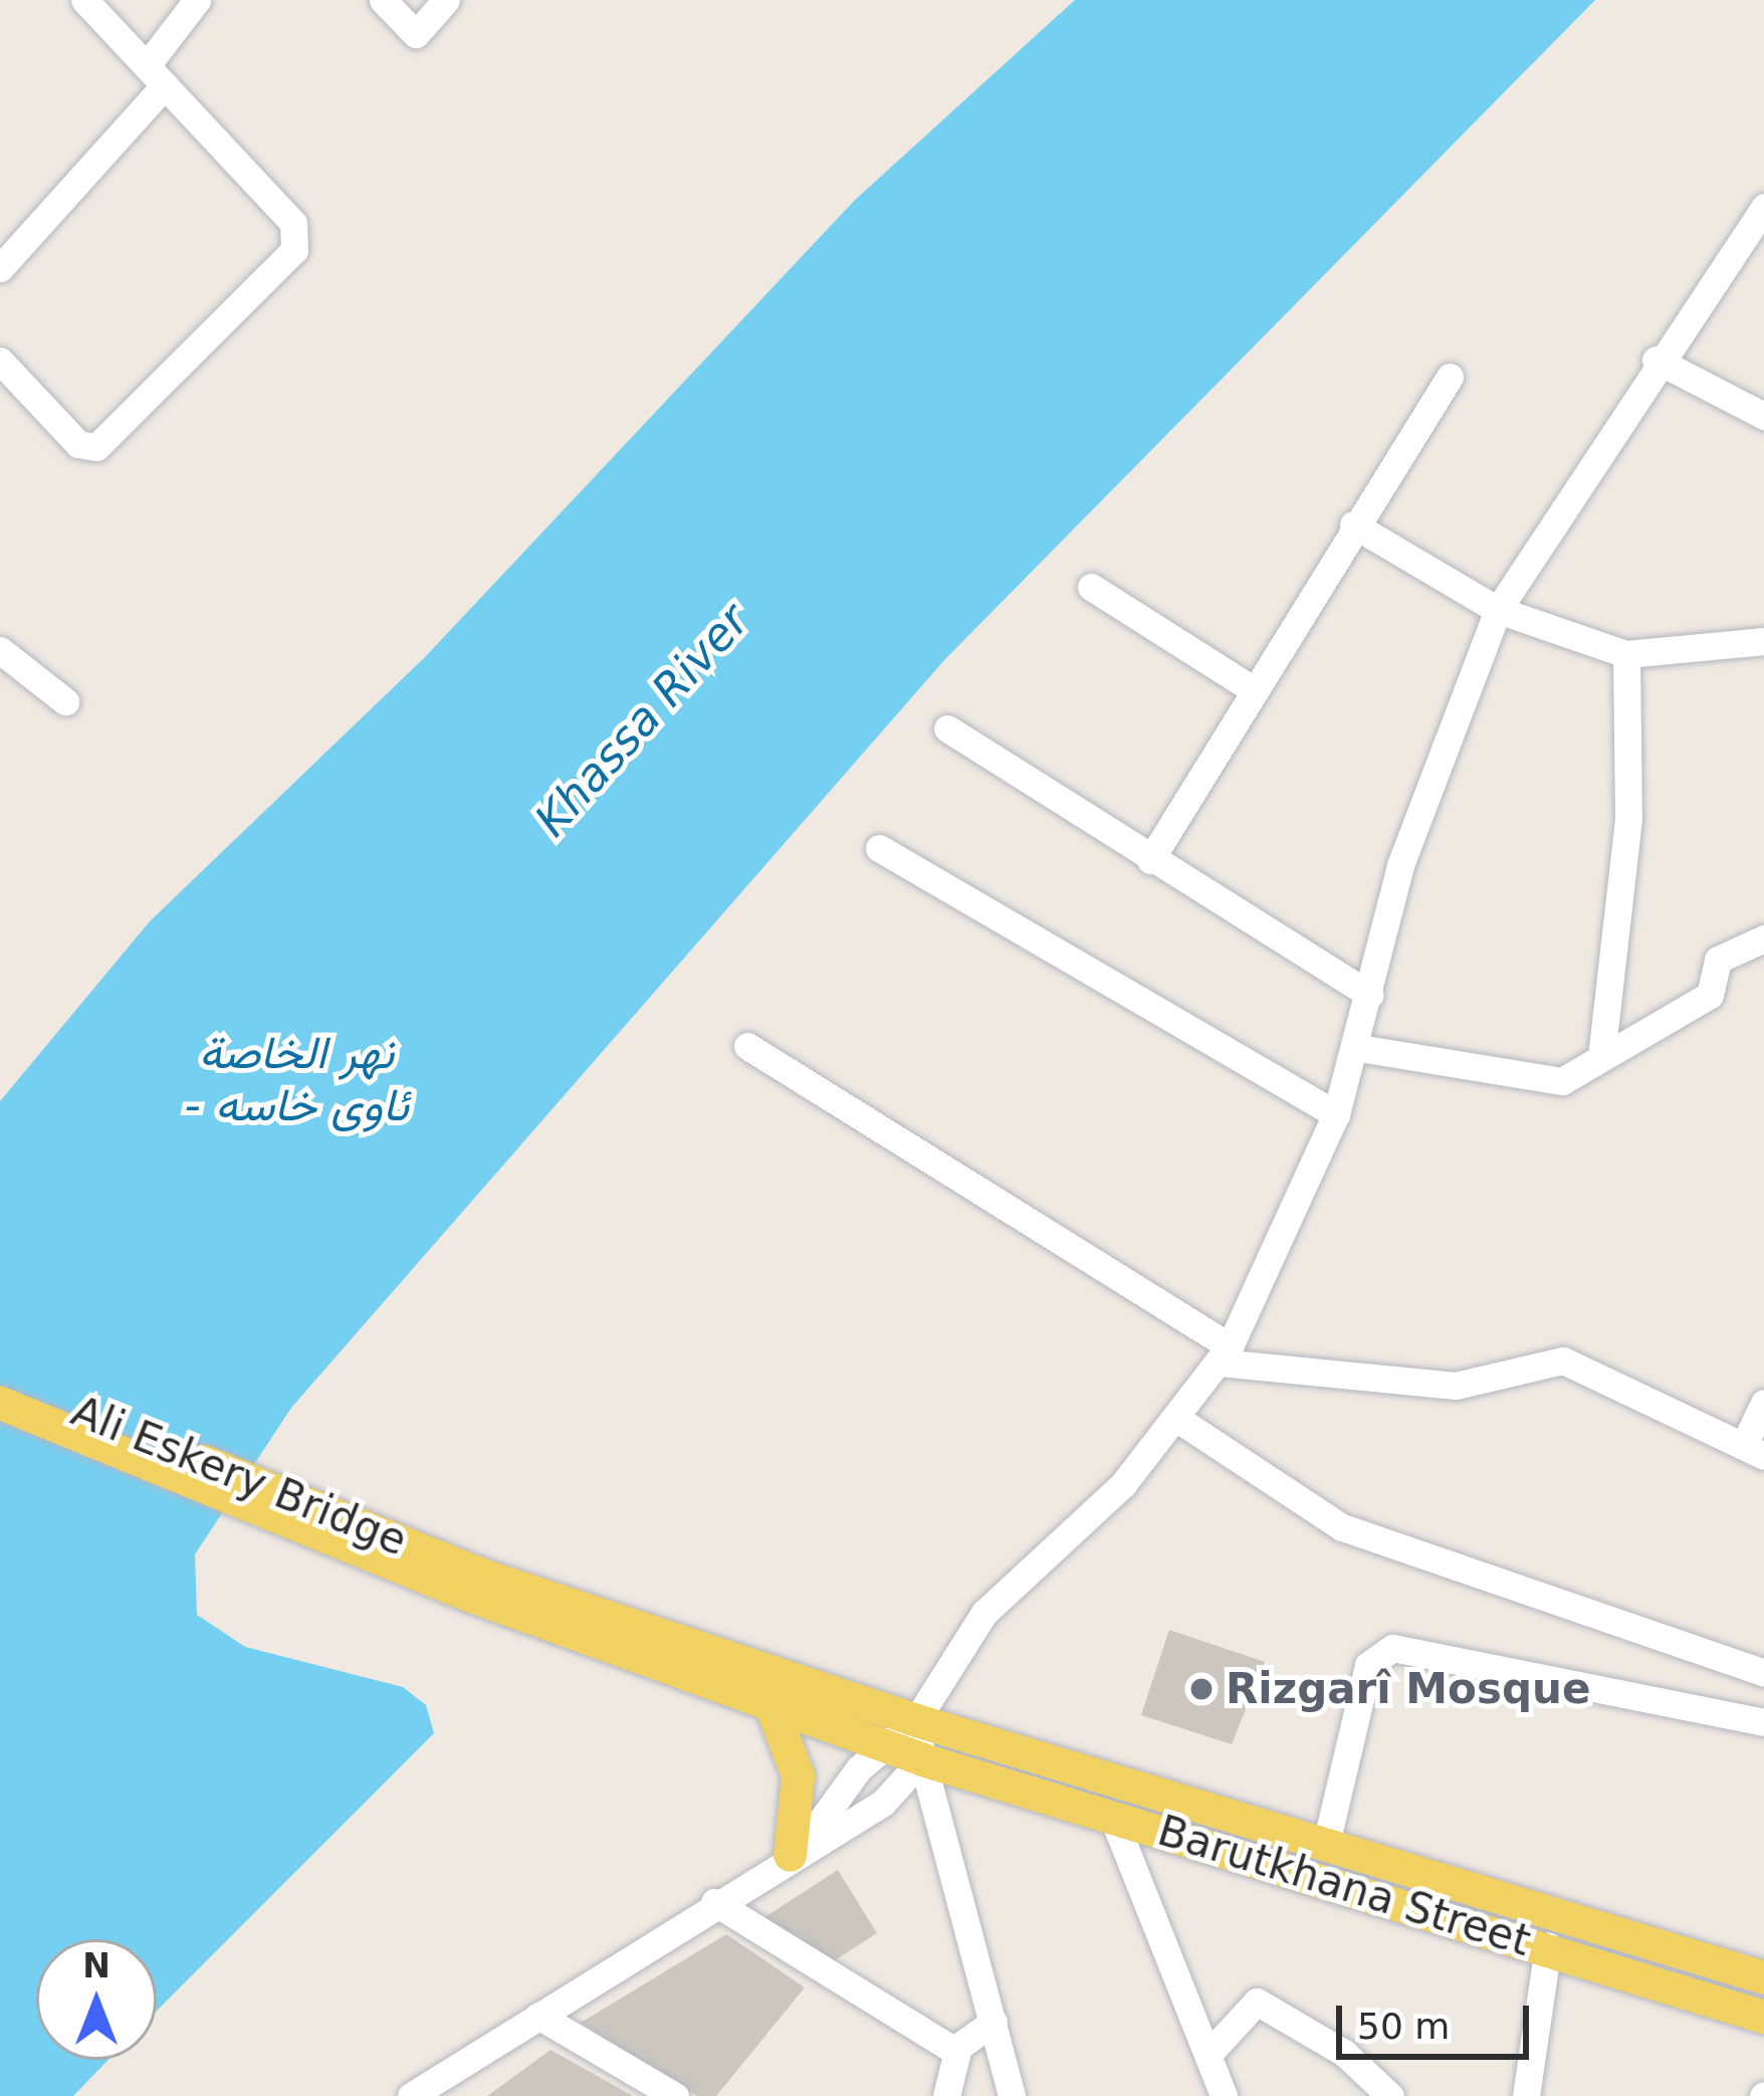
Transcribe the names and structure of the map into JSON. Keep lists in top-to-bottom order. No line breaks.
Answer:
{"streets":{"main road":["Ali Eskery Bridge","Barutkhana Street"]},"crossings":[["Ali Eskery Bridge","Barutkhana Street"]],"water":["Khassa River","نهر الخاصة - ئاوی خاسە"],"places":["Rizgarî Mosque"],"scale_bar":"50 m","north":"top"}
